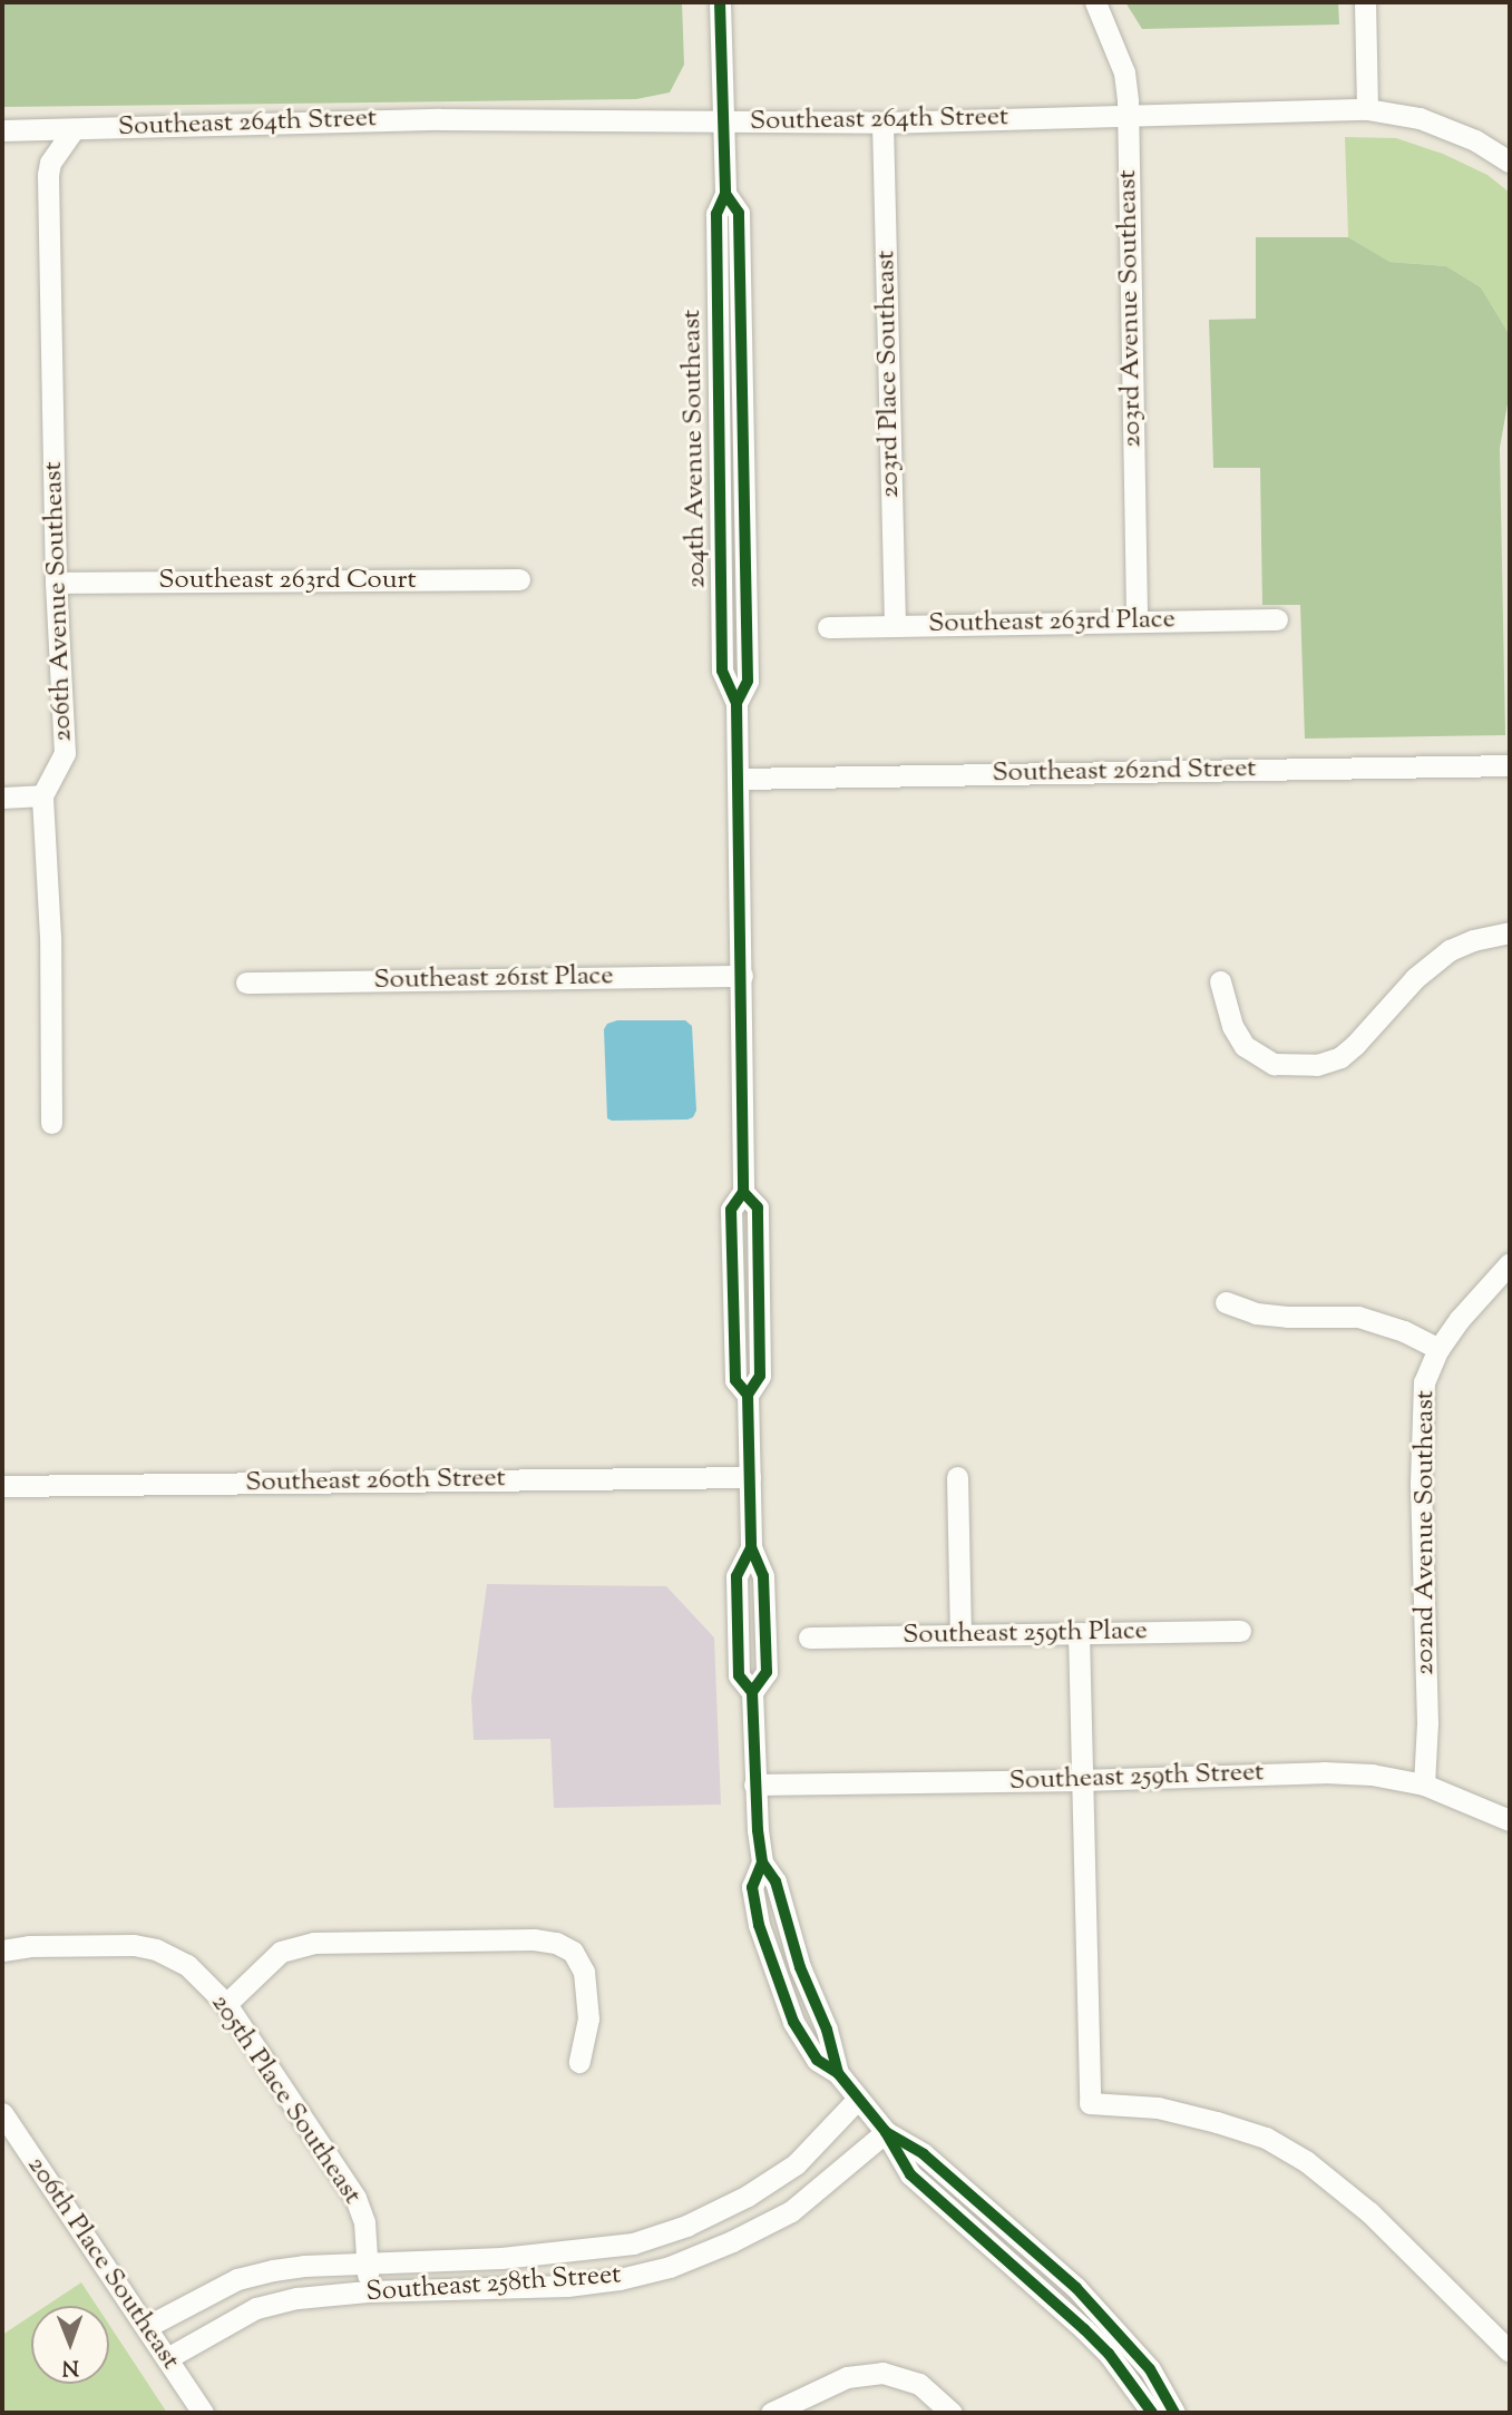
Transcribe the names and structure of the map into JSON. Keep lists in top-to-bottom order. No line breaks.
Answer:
{"streets":{"street":["Southeast 264th Street","203rd Avenue Southeast","203rd Place Southeast","204th Avenue Southeast","Southeast 263rd Court","206th Avenue Southeast","Southeast 263rd Place","Southeast 262nd Street","Southeast 261st Place","Southeast 260th Street","202nd Avenue Southeast","Southeast 259th Place","Southeast 259th Street","205th Place Southeast","206th Place Southeast","Southeast 258th Street"]},"crossings":[["Southeast 264th Street","203rd Avenue Southeast"],["Southeast 264th Street","203rd Place Southeast"],["Southeast 264th Street","204th Avenue Southeast"],["Southeast 264th Street","206th Avenue Southeast"],["203rd Avenue Southeast","Southeast 263rd Place"],["203rd Place Southeast","Southeast 263rd Place"],["204th Avenue Southeast","Southeast 262nd Street"],["204th Avenue Southeast","Southeast 261st Place"],["204th Avenue Southeast","Southeast 260th Street"],["204th Avenue Southeast","Southeast 259th Street"],["204th Avenue Southeast","Southeast 258th Street"],["Southeast 263rd Court","206th Avenue Southeast"],["202nd Avenue Southeast","Southeast 259th Street"],["205th Place Southeast","Southeast 258th Street"],["206th Place Southeast","Southeast 258th Street"]],"north":"bottom"}
